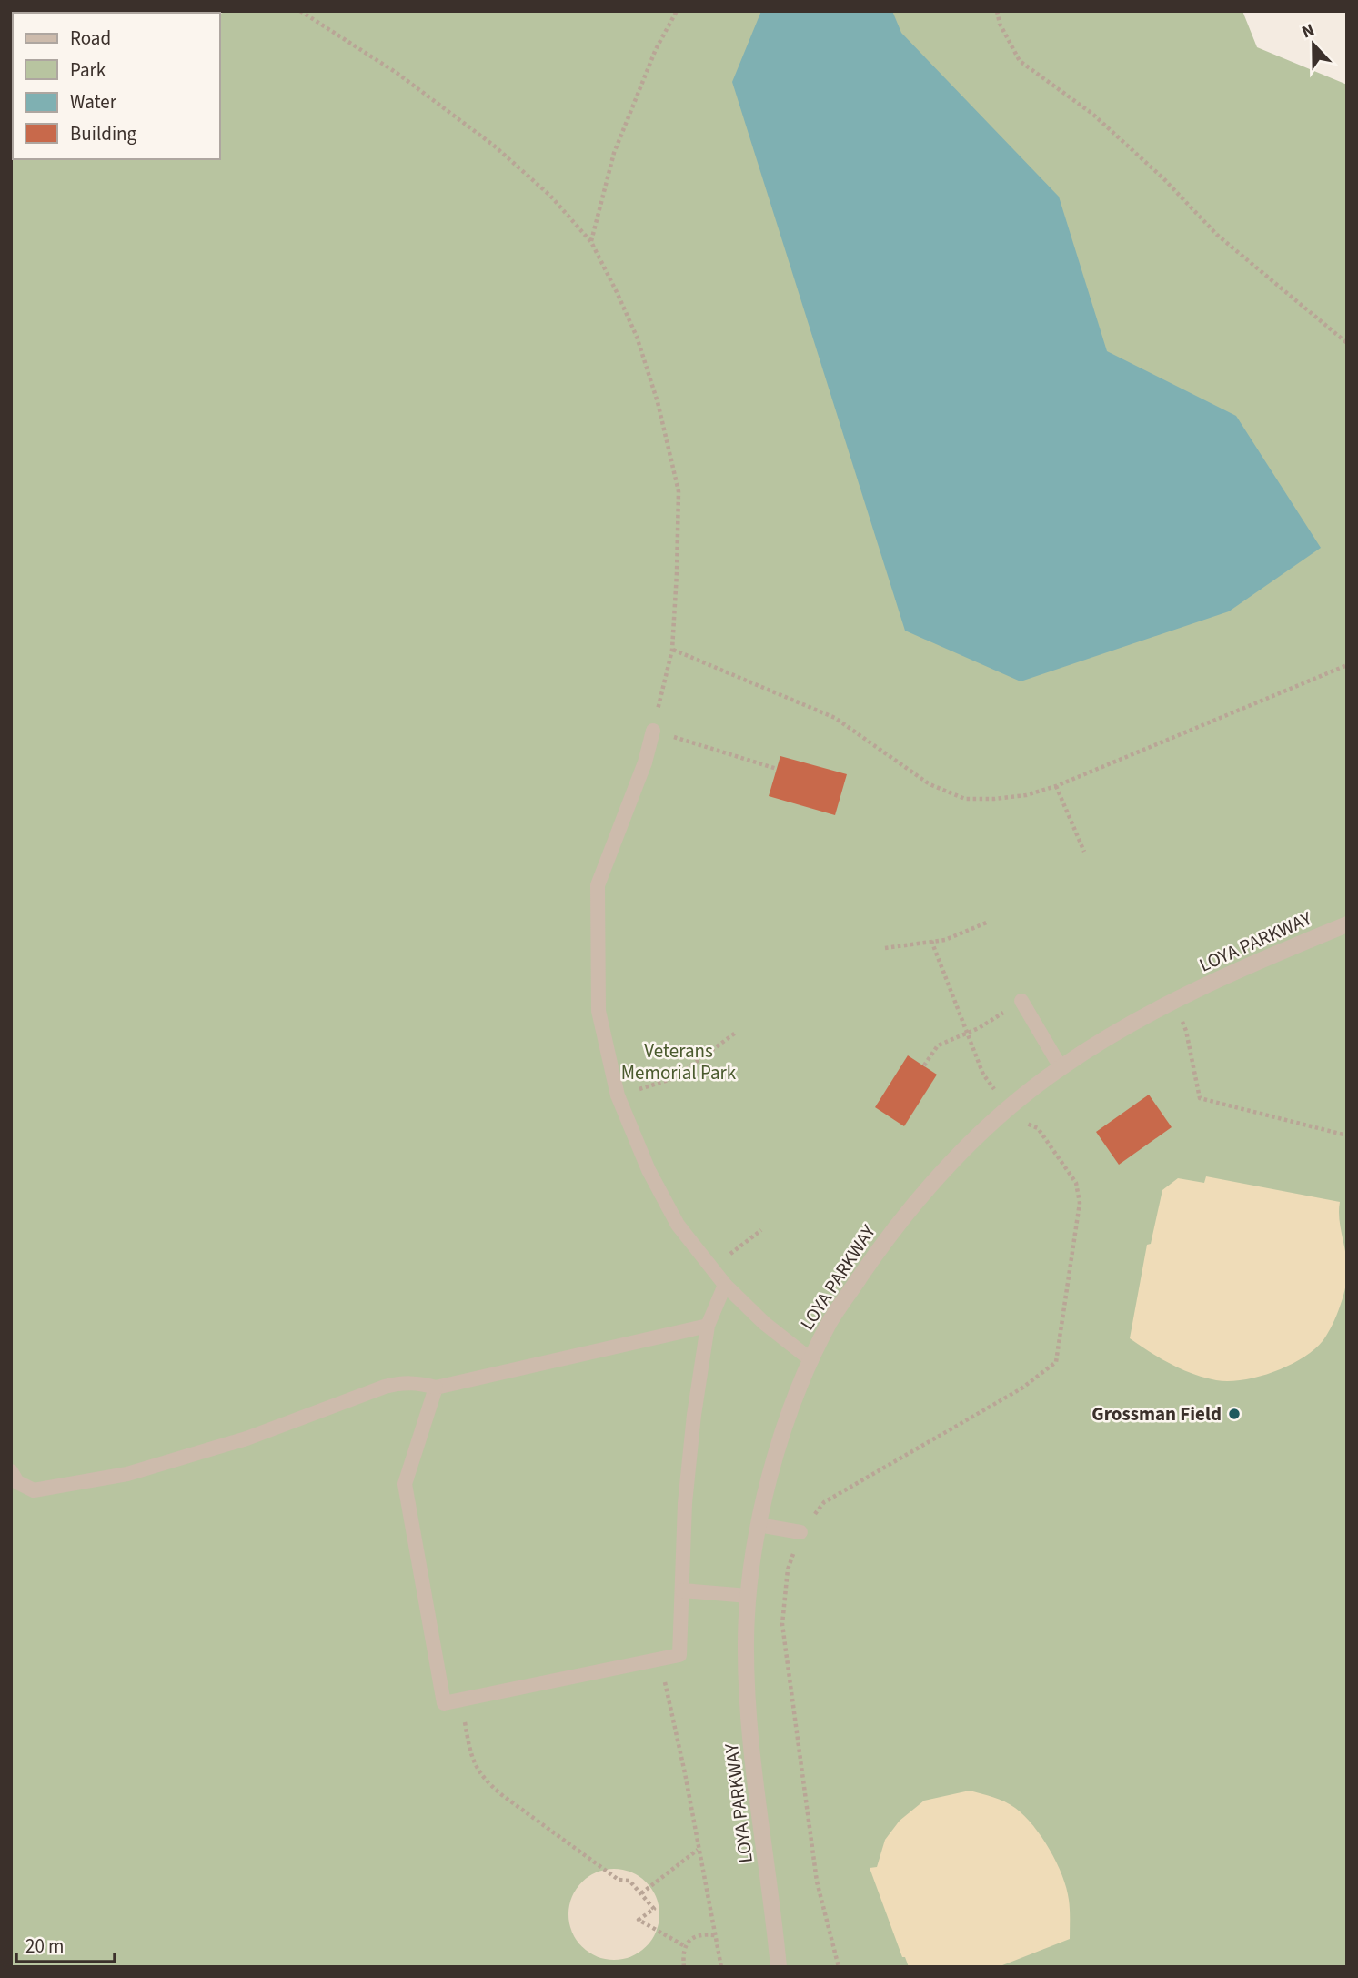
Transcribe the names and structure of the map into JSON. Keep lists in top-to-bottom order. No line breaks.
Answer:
{"streets":{"street":["LOYA PARKWAY"]},"parks":["Veterans Memorial Park"],"places":["Grossman Field"],"legend":["Road","Park","Water","Building"],"scale_bar":"20 m","north":"top"}
